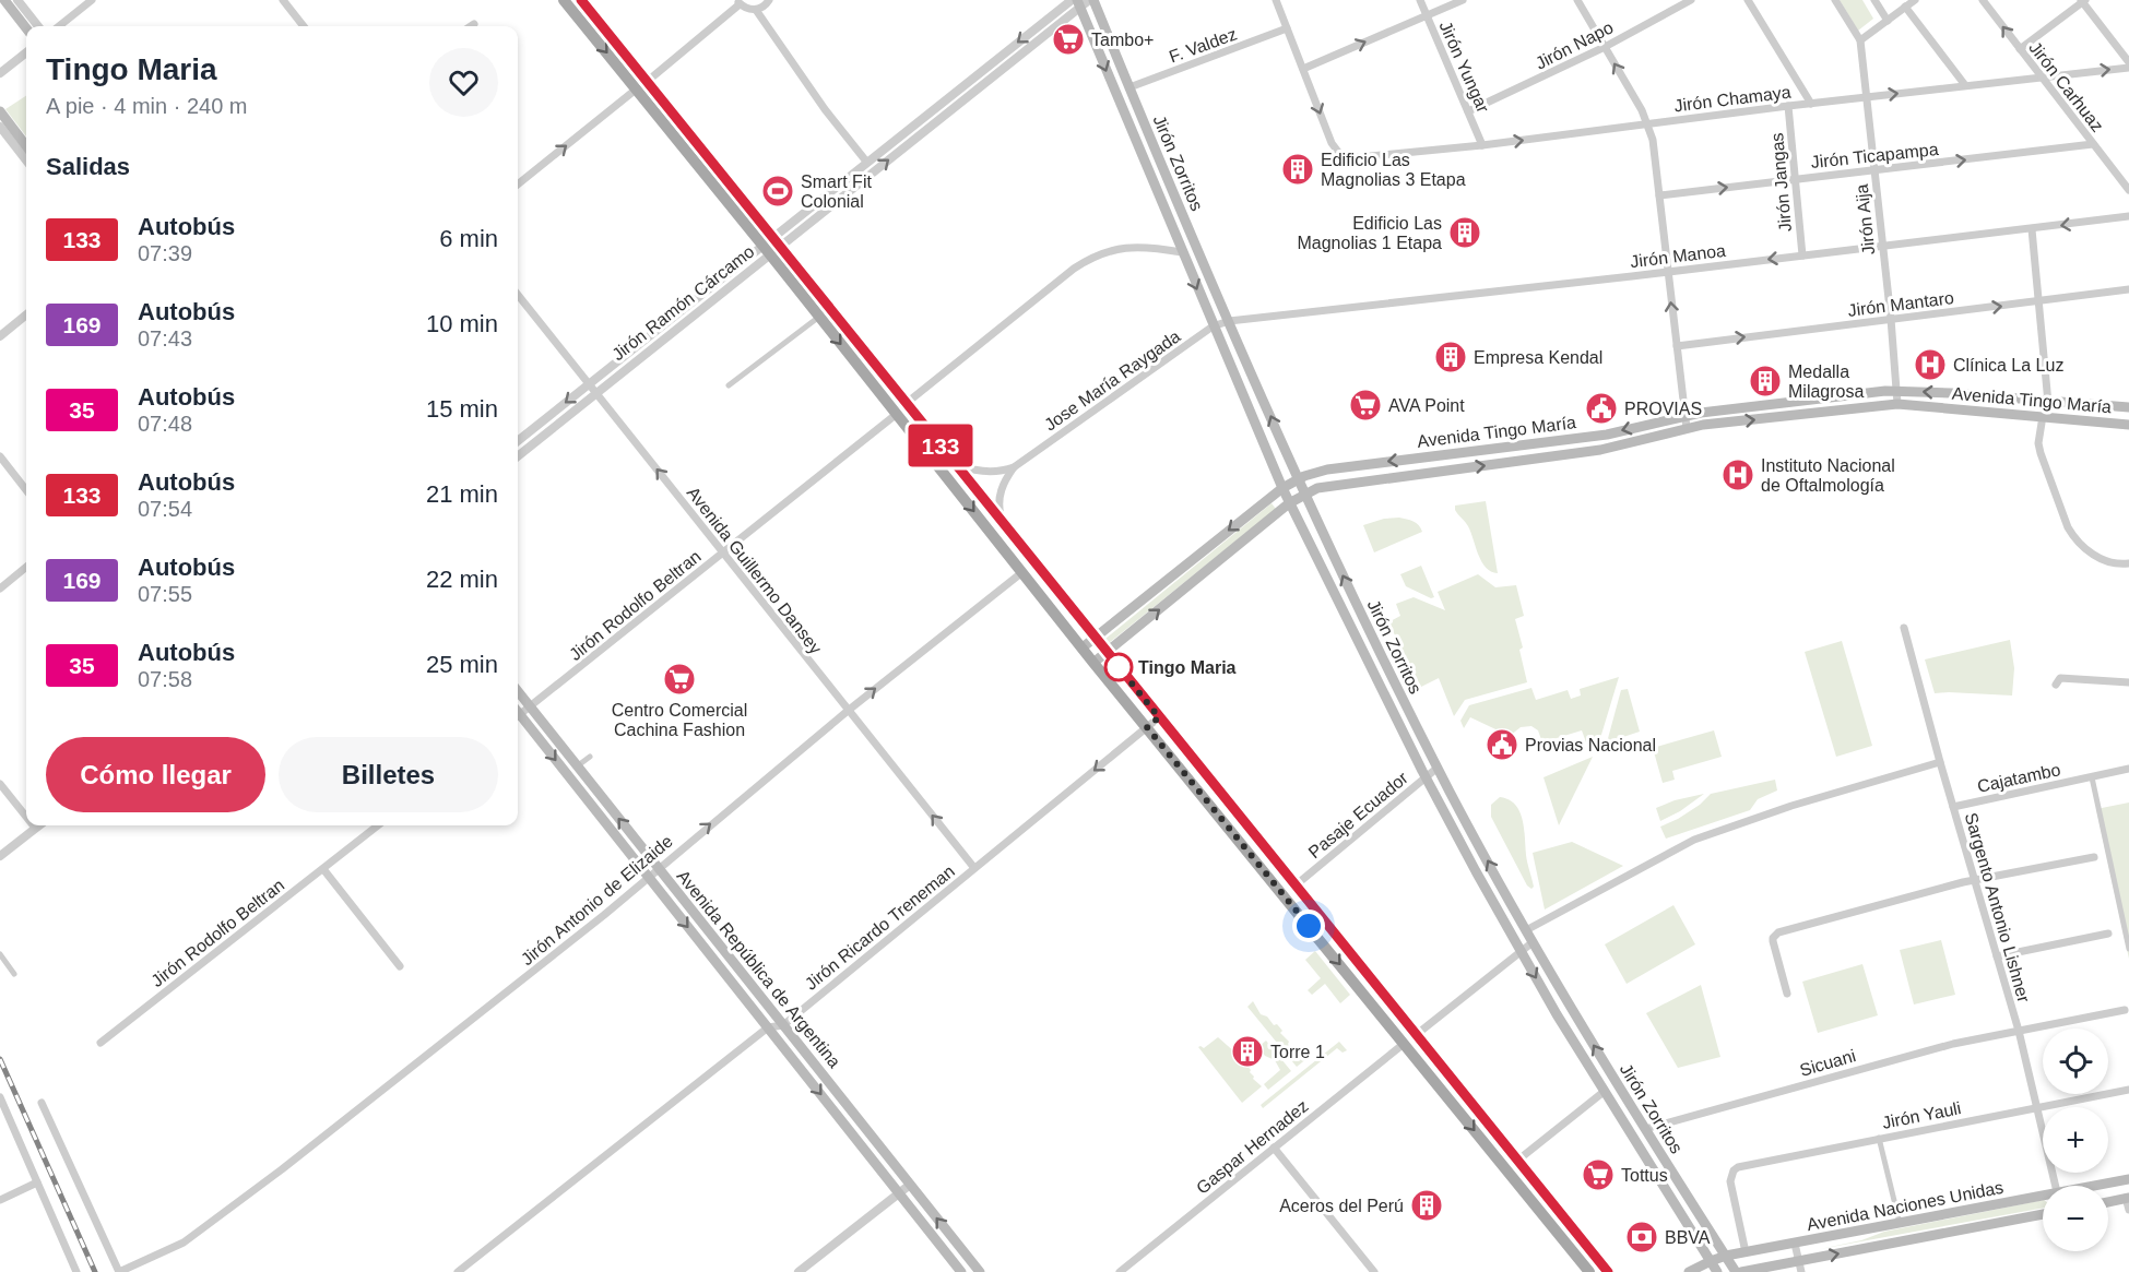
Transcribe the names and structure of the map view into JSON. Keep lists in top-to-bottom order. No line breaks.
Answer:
{"streets":{"main road":["Jirón Zorritos","Avenida Tingo María","Avenida República de Argentina","Avenida Naciones Unidas"],"street":["F. Valdez","Jirón Napo","Jirón Yungar","Jirón Carhuaz","Jirón Chamaya","Jirón Ticapampa","Jirón Jangas","Jirón Aija","Jirón Manoa","Jirón Ramón Cárcamo","Jirón Mantaro","Jose María Raygada","Avenida Guillermo Dansey","Jirón Rodolfo Beltran","Cajatambo","Pasaje Ecuador","Jirón Antonio de Elizaide","Sargento Antonio Lishner","Jirón Ricardo Treneman","Sicuani","Jirón Yauli","Gaspar Hernadez"]},"crossings":[["F. Valdez","Jirón Zorritos"],["Jirón Napo","Jirón Yungar"],["Jirón Yungar","Jirón Chamaya"],["Jirón Carhuaz","Jirón Chamaya"],["Jirón Carhuaz","Jirón Ticapampa"],["Jirón Chamaya","Jirón Jangas"],["Jirón Chamaya","Jirón Aija"],["Jirón Ticapampa","Jirón Jangas"],["Jirón Ticapampa","Jirón Aija"],["Jirón Zorritos","Jirón Manoa"],["Jirón Zorritos","Jirón Ramón Cárcamo"],["Jirón Zorritos","Jose María Raygada"],["Jirón Zorritos","Avenida Tingo María"],["Jirón Zorritos","Pasaje Ecuador"],["Jirón Zorritos","Sicuani"],["Jirón Zorritos","Avenida Naciones Unidas"],["Jirón Jangas","Jirón Manoa"],["Jirón Aija","Jirón Manoa"],["Jirón Aija","Jirón Mantaro"],["Jirón Aija","Avenida Tingo María"],["Jirón Manoa","Jose María Raygada"],["Jirón Ramón Cárcamo","Avenida Guillermo Dansey"],["Avenida Guillermo Dansey","Jirón Rodolfo Beltran"],["Avenida Guillermo Dansey","Jirón Antonio de Elizaide"],["Avenida Guillermo Dansey","Jirón Ricardo Treneman"],["Jirón Rodolfo Beltran","Avenida República de Argentina"],["Cajatambo","Sargento Antonio Lishner"],["Jirón Antonio de Elizaide","Avenida República de Argentina"],["Sargento Antonio Lishner","Sicuani"],["Sargento Antonio Lishner","Jirón Yauli"],["Jirón Ricardo Treneman","Avenida República de Argentina"],["Jirón Yauli","Avenida Naciones Unidas"]],"one_way":["Jirón Chamaya","Jirón Ticapampa","Jirón Mantaro","Avenida Guillermo Dansey","Jirón Antonio de Elizaide","Jirón Ricardo Treneman"],"places":{"supermarket":["Tambo+","AVA Point","Centro Comercial Cachina Fashion","Tottus"],"building":["Edificio Las Magnolias 3 Etapa","Edificio Las Magnolias 1 Etapa","Empresa Kendal","Medalla Milagrosa","Torre 1","Aceros del Perú"],"sports":["Smart Fit Colonial"],"hospital":["Clínica La Luz","Instituto Nacional de Oftalmología"],"public building":["PROVIAS","Provias Nacional"],"other":["Tingo Maria"],"bank":["BBVA"]},"lines":["bus line 133"],"page":{"on_map":"133","heading":[["Tingo Maria","A pie · 4 min · 240 m"],"Salidas"],"list":[{"mark":"133","name":"Autobús","note":"07:39","value":"6 min"},{"mark":"169","name":"Autobús","note":"07:43","value":"10 min"},{"mark":"35","name":"Autobús","note":"07:48","value":"15 min"},{"mark":"133","name":"Autobús","note":"07:54","value":"21 min"},{"mark":"169","name":"Autobús","note":"07:55","value":"22 min"},{"mark":"35","name":"Autobús","note":"07:58","value":"25 min"}],"buttons":["Cómo llegar","Billetes"],"map_buttons":["+","−"]}}
